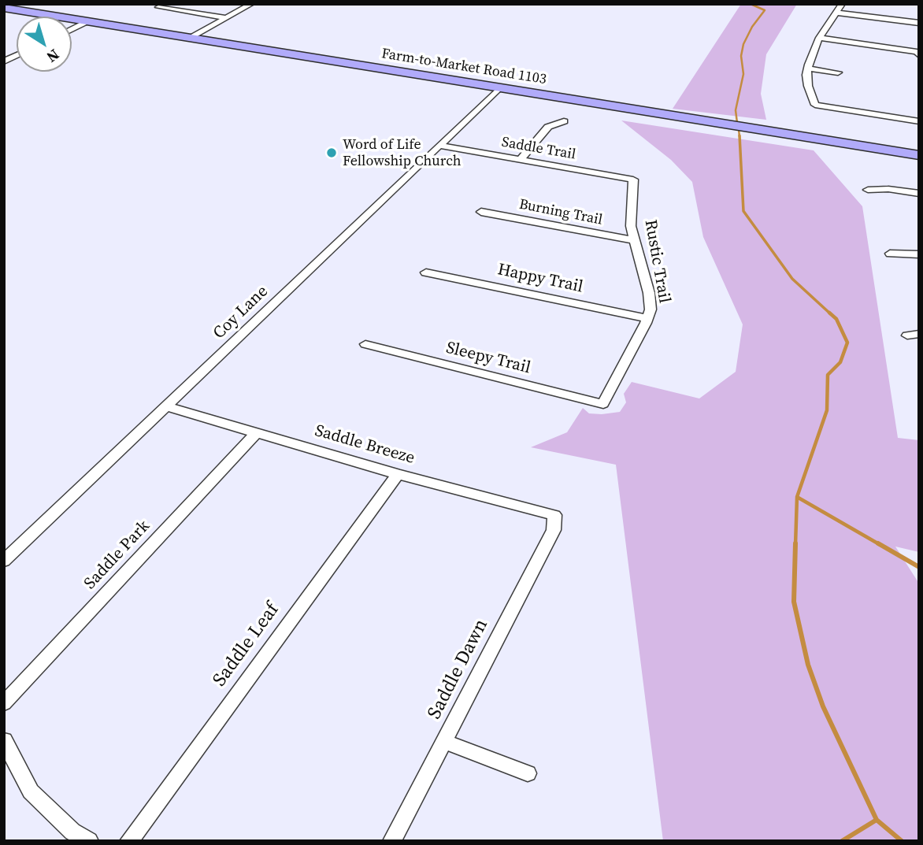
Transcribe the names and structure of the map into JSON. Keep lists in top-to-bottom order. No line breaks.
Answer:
{"streets":{"main road":["Farm-to-Market Road 1103"],"street":["Saddle Trail","Burning Trail","Rustic Trail","Happy Trail","Coy Lane","Sleepy Trail","Saddle Breeze","Saddle Park","Saddle Leaf","Saddle Dawn"]},"crossings":[["Farm-to-Market Road 1103","Coy Lane"],["Saddle Trail","Rustic Trail"],["Saddle Trail","Coy Lane"],["Burning Trail","Rustic Trail"],["Rustic Trail","Happy Trail"],["Rustic Trail","Sleepy Trail"],["Coy Lane","Saddle Breeze"],["Saddle Breeze","Saddle Park"],["Saddle Breeze","Saddle Leaf"],["Saddle Breeze","Saddle Dawn"]],"places":["Word of Life Fellowship Church"],"north":"bottom right"}
